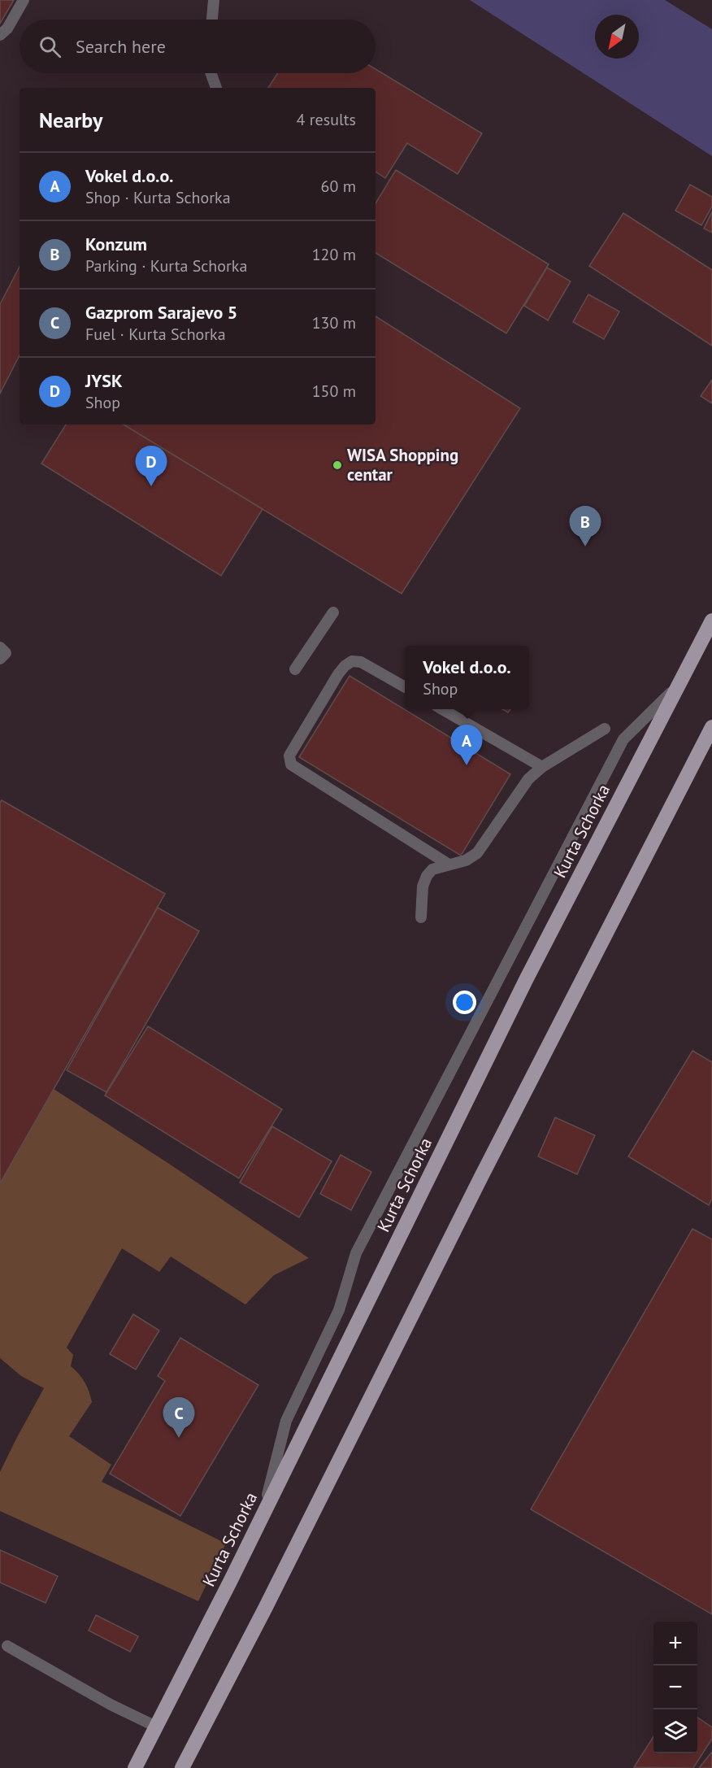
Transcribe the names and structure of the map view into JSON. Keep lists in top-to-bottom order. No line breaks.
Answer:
{"streets":{"main road":["Kurta Schorka"]},"places":["WISA Shopping centar"],"north":"bottom left","page":{"search":"Search here","heading":["Nearby","4 results"],"list":[{"mark":"A","name":"Vokel d.o.o.","note":"Shop · Kurta Schorka","value":"60 m"},{"mark":"B","name":"Konzum","note":"Parking · Kurta Schorka","value":"120 m"},{"mark":"C","name":"Gazprom Sarajevo 5","note":"Fuel · Kurta Schorka","value":"130 m"},{"mark":"D","name":"JYSK","note":"Shop","value":"150 m"}],"pins":["D","B","A","C"],"popup":["Vokel d.o.o.","Shop"],"map_buttons":["+","−"]}}
